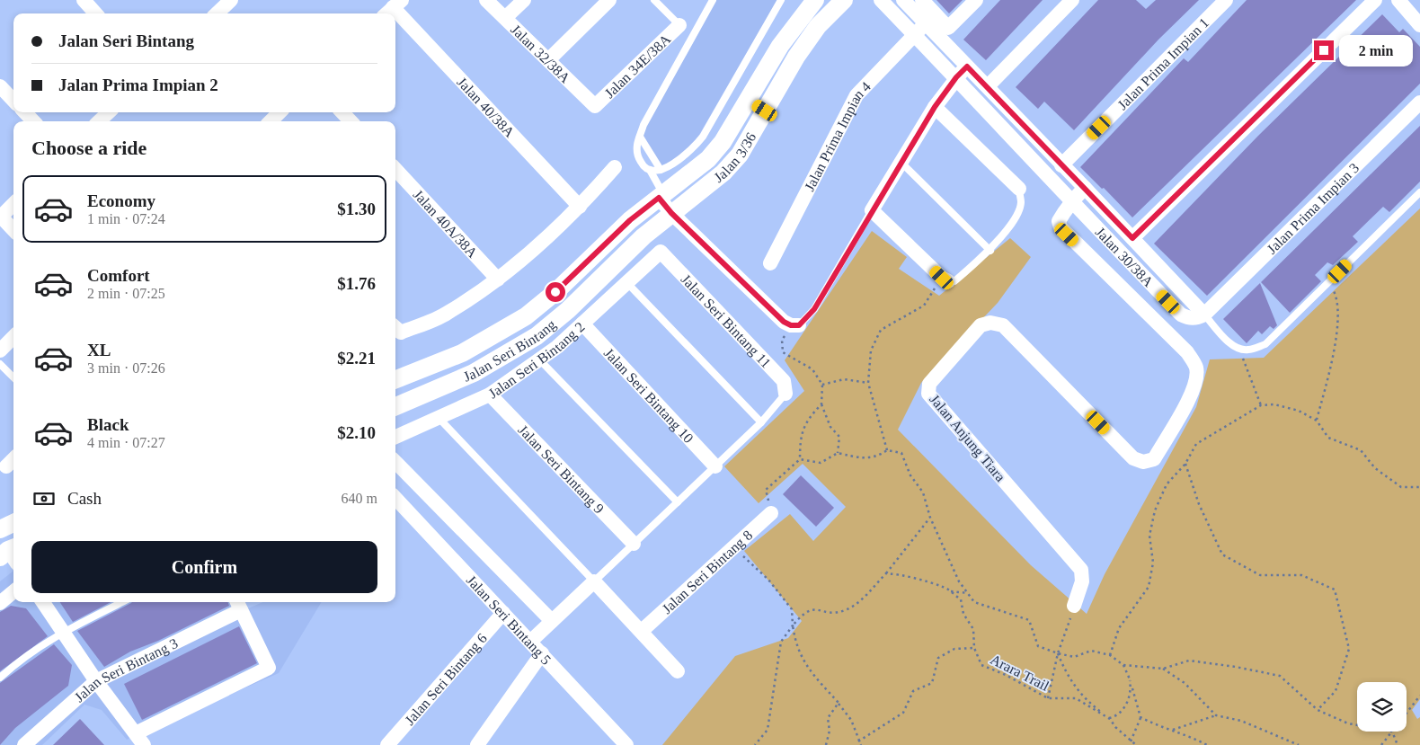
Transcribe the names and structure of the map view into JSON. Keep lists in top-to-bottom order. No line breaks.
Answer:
{"streets":{"street":["Jalan 32/38A","Jalan Prima Impian 1","Jalan 34E/38A","Jalan 40/38A","Jalan Prima Impian 4","Jalan 3/36","Jalan Prima Impian 3","Jalan 40A/38A","Jalan 30/38A","Jalan Seri Bintang 11","Jalan Seri Bintang","Jalan Seri Bintang 2","Jalan Seri Bintang 10","Jalan Anjung Tiara","Jalan Seri Bintang 9","Jalan Seri Bintang 8","Jalan Seri Bintang 5","Jalan Seri Bintang 3","Jalan Seri Bintang 6"],"path":["Arara Trail"]},"crossings":[["Jalan 32/38A","Jalan 34E/38A"],["Jalan Prima Impian 1","Jalan 30/38A"],["Jalan Prima Impian 4","Jalan 30/38A"],["Jalan 3/36","Jalan Seri Bintang"],["Jalan Prima Impian 3","Jalan 30/38A"],["Jalan 30/38A","Jalan Anjung Tiara"],["Jalan Seri Bintang 11","Jalan Seri Bintang 2"],["Jalan Seri Bintang 2","Jalan Seri Bintang 10"],["Jalan Seri Bintang 2","Jalan Seri Bintang 9"],["Jalan Seri Bintang 5","Jalan Seri Bintang 6"]],"page":{"banner":["Jalan Seri Bintang","Jalan Prima Impian 2"],"bubble":"2 min","heading":"Choose a ride","list":[{"name":"Economy","note":"1 min · 07:24","value":"$1.30"},{"name":"Comfort","note":"2 min · 07:25","value":"$1.76"},{"name":"XL","note":"3 min · 07:26","value":"$2.21"},{"name":"Black","note":"4 min · 07:27","value":"$2.10"}],"pay":["Cash","640 m"],"buttons":"Confirm"}}
